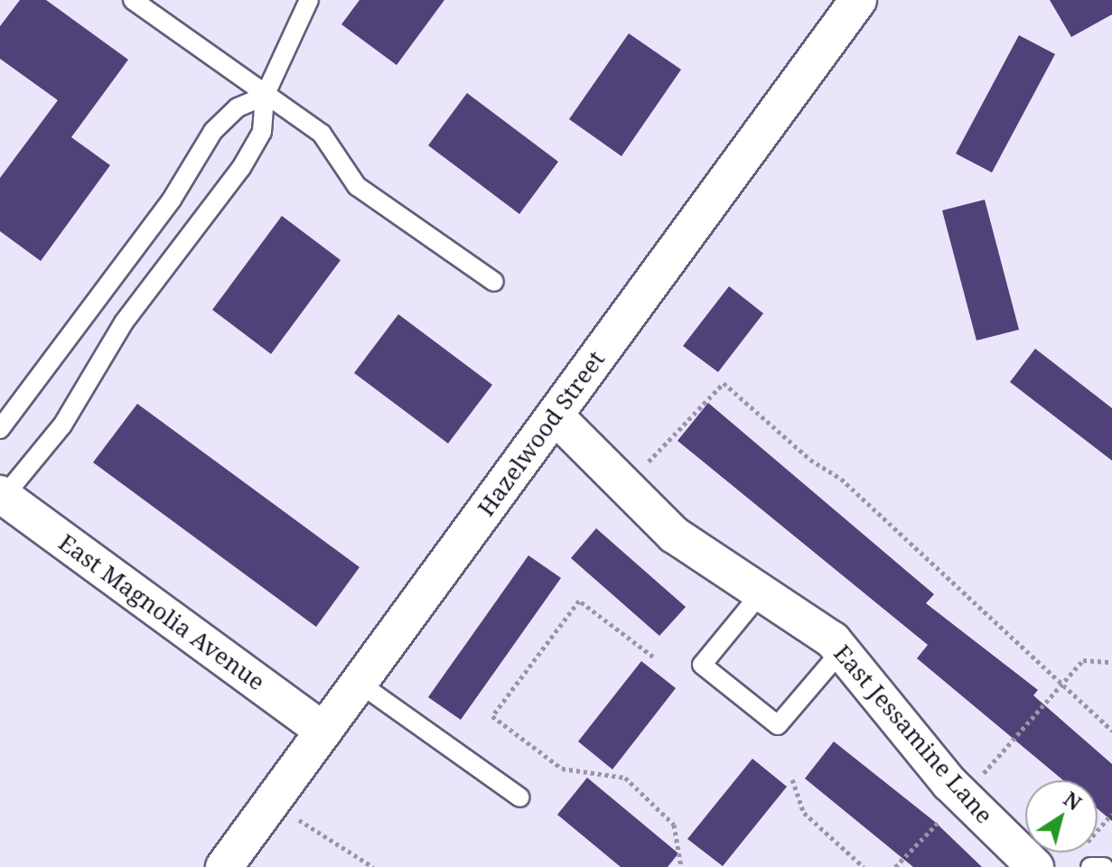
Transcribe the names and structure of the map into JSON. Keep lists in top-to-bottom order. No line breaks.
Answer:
{"streets":{"street":["Hazelwood Street","East Magnolia Avenue","East Jessamine Lane"]},"crossings":[["Hazelwood Street","East Magnolia Avenue"],["Hazelwood Street","East Jessamine Lane"]],"north":"top right"}
